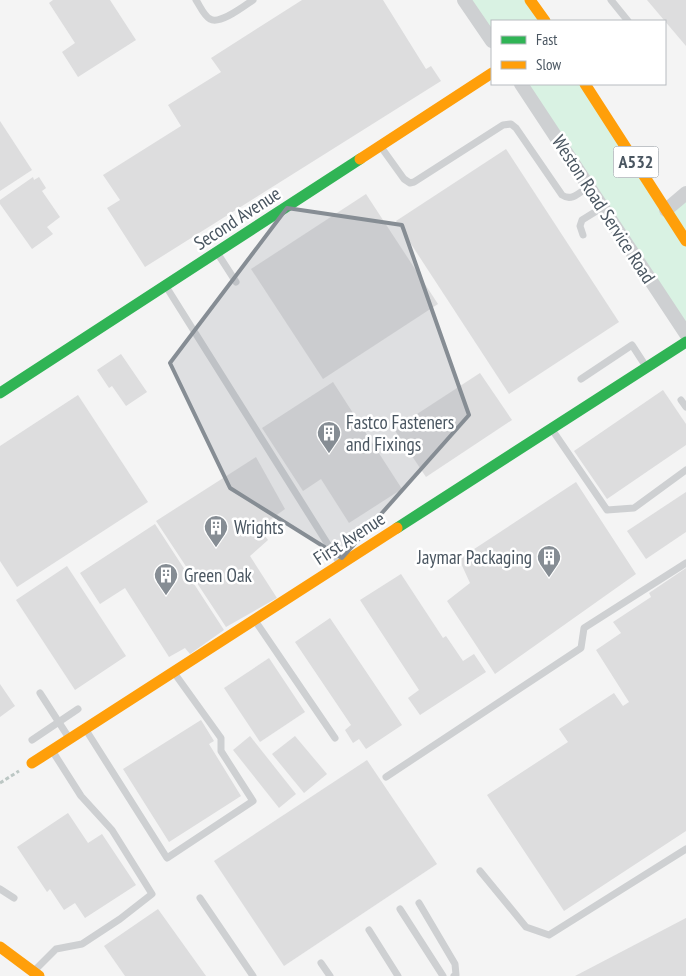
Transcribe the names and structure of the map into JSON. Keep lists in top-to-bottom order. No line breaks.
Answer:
{"streets":{"street":["A532","Weston Road Service Road","Second Avenue","First Avenue"]},"places":{"building":["Fastco Fasteners and Fixings","Wrights","Jaymar Packaging","Green Oak"]},"legend":["Fast","Slow"]}
